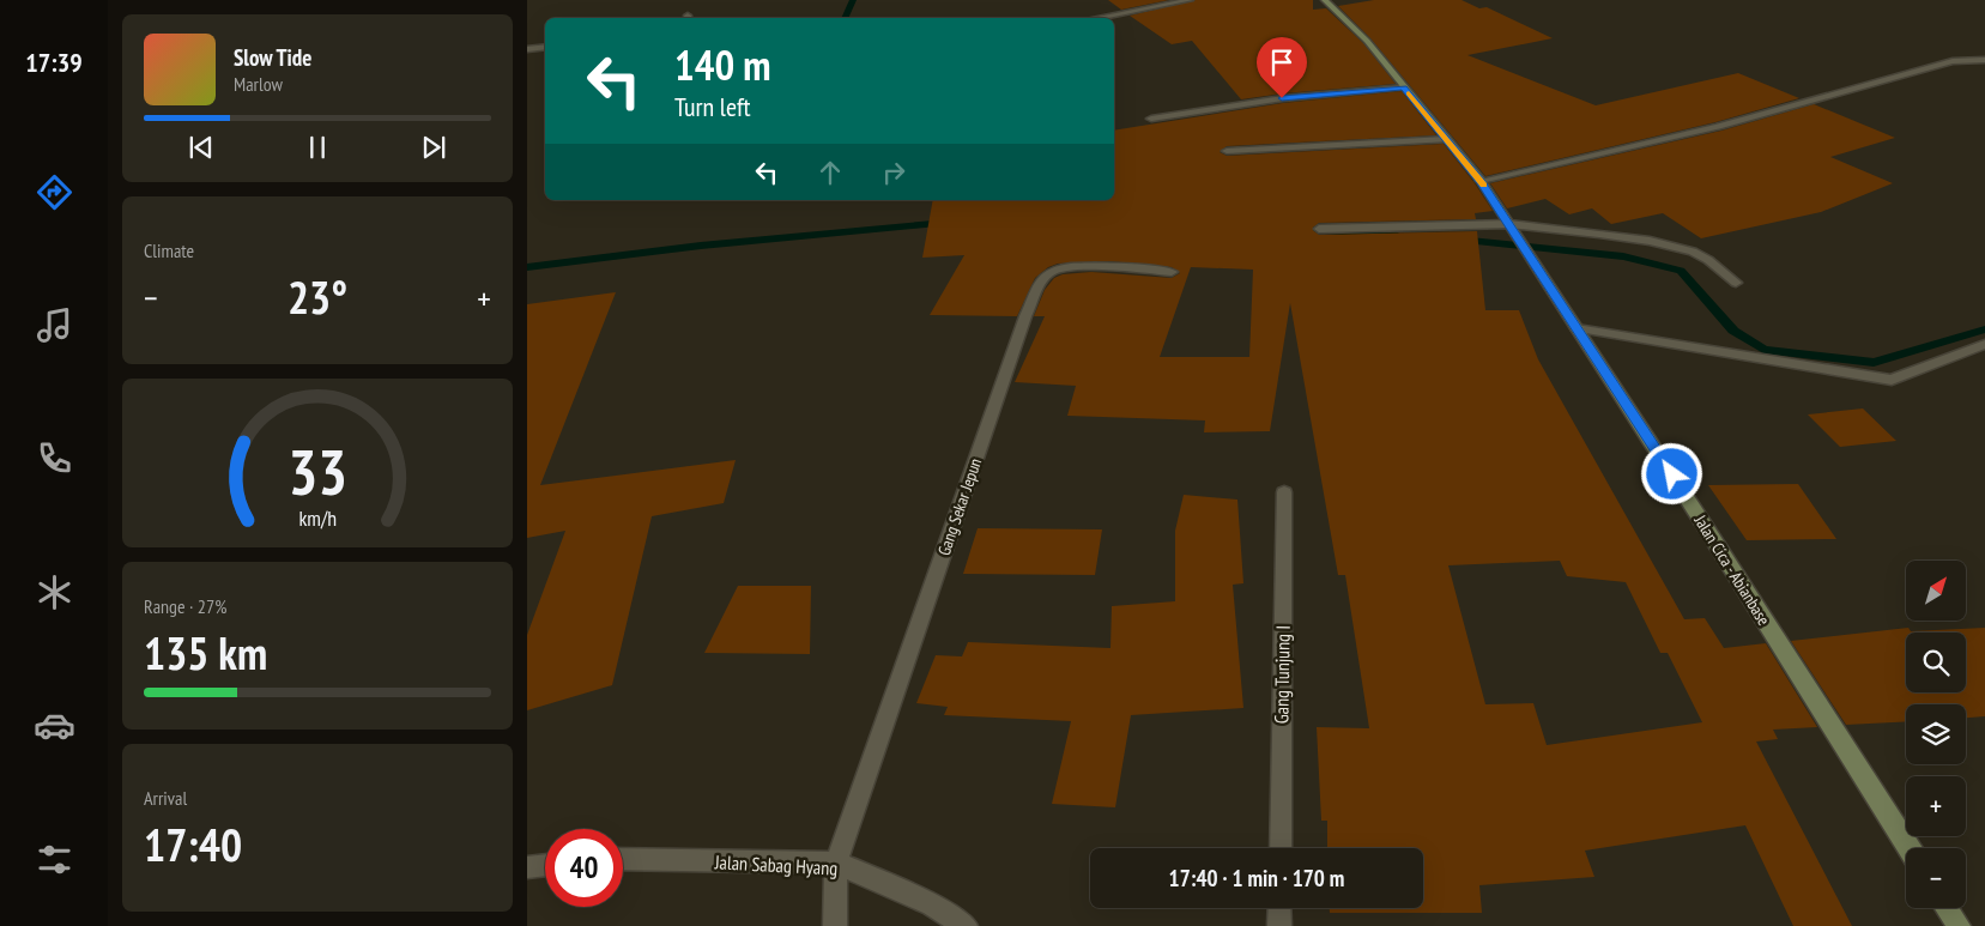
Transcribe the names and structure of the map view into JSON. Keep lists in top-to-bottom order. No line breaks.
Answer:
{"streets":{"street":["Gang Sekar Jepun","Jalan Cica - Abianbase","Gang Tunjung I","Jalan Sabag Hyang"]},"crossings":[["Gang Sekar Jepun","Jalan Sabag Hyang"]],"north":"top right","page":{"tabs":"17:39","turn":["140 m","Turn left"],"song":["Slow Tide","Marlow"],"tile":["Climate",["Range · 27%","135 km"],["Arrival","17:40"]],"heat":["−","23°","+"],"map_buttons":["+","−"],"limit":"40","trip":"17:40 · 1 min · 170 m","gauge":["33","km/h"]}}
